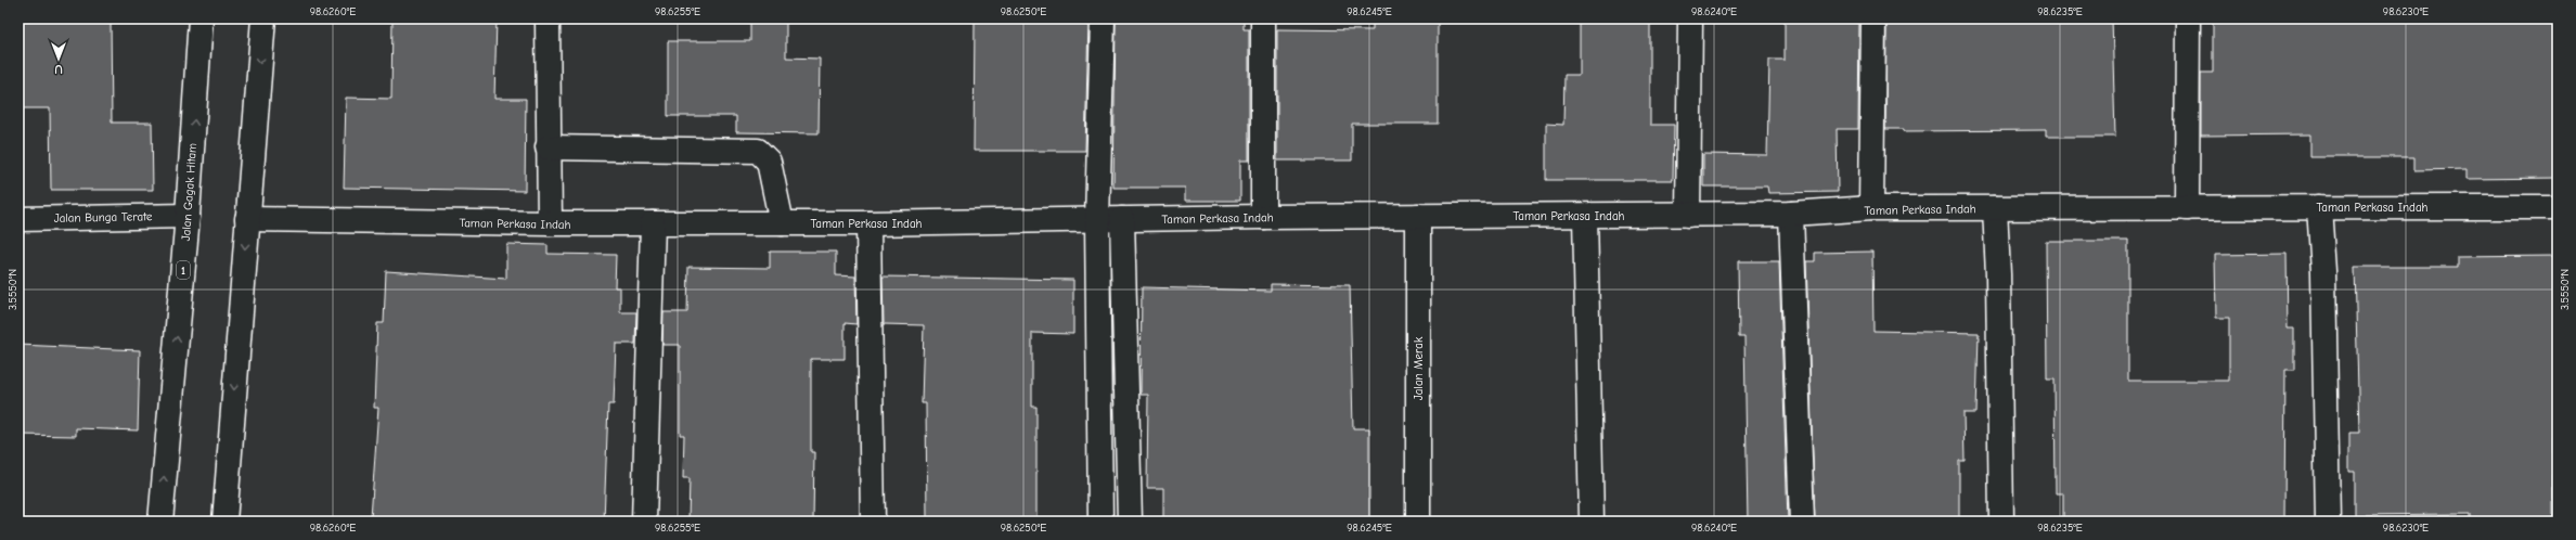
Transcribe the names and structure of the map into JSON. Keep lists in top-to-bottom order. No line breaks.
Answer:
{"streets":{"main road":["Jalan Gagak Hitam","Taman Perkasa Indah","Jalan Bunga Terate","1","Jalan Merak"]},"crossings":[["Jalan Gagak Hitam","Jalan Bunga Terate"],["Taman Perkasa Indah","Jalan Merak"]],"north":"bottom","coordinates":["98.6260°E","98.6255°E","98.6250°E","98.6245°E","98.6240°E","98.6235°E","98.6230°E","3.5550°N"]}
